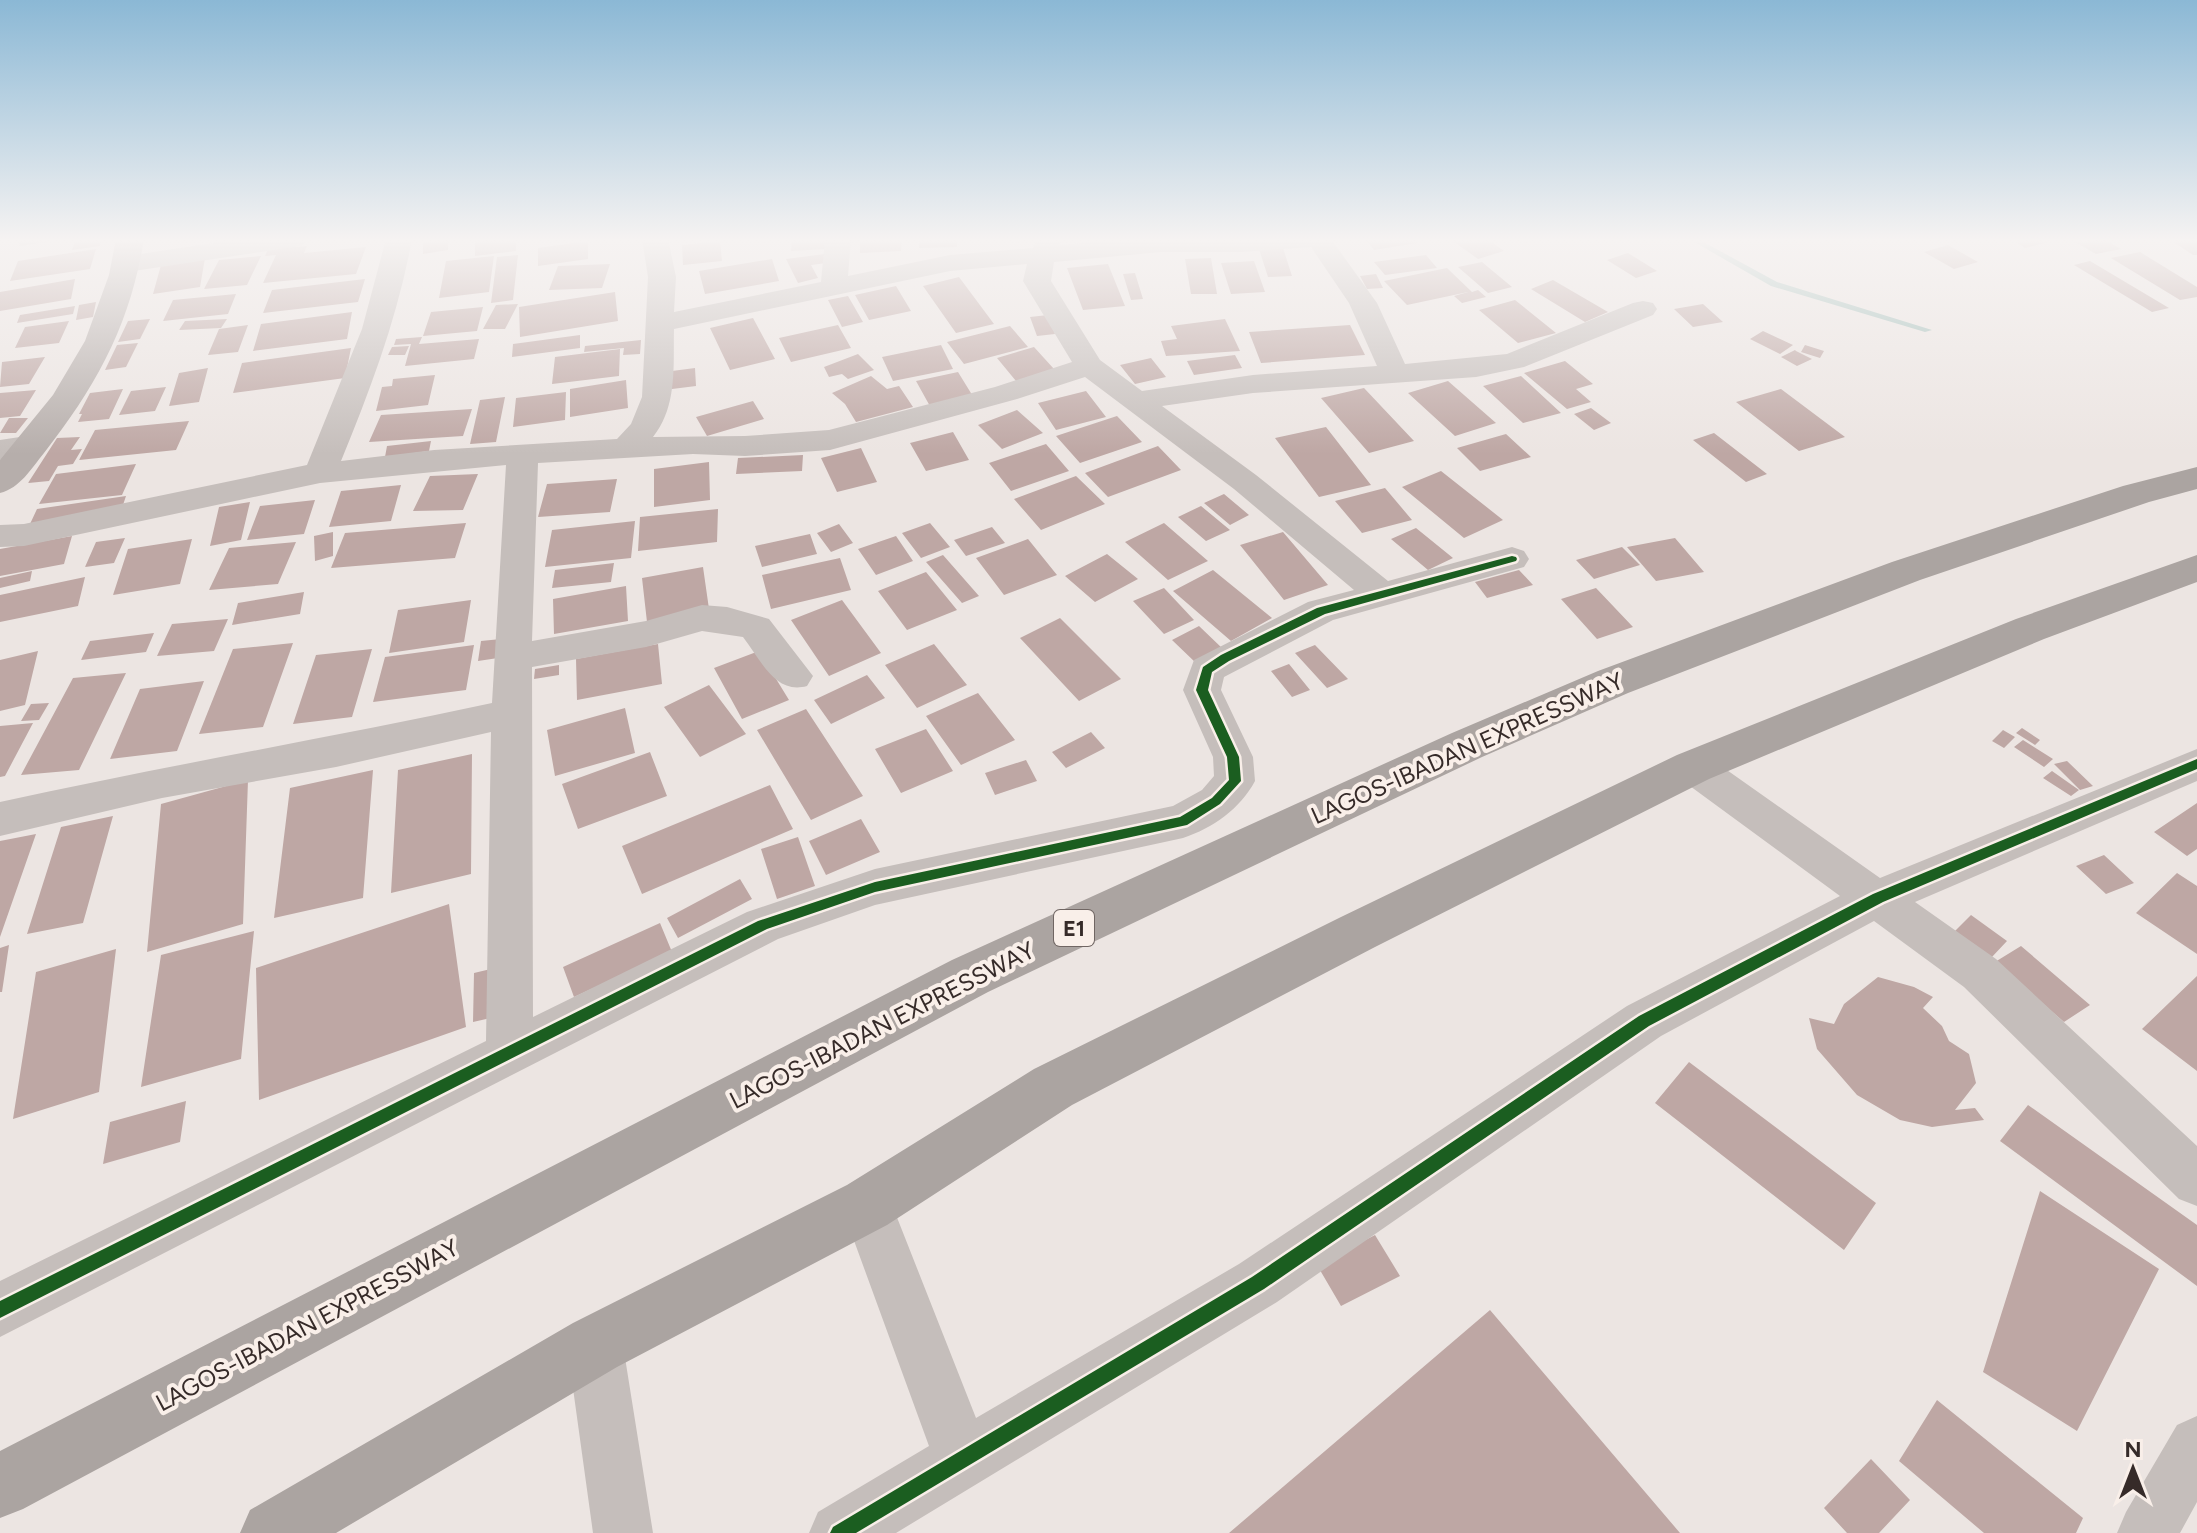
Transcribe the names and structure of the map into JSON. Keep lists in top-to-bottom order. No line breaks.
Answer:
{"streets":{"highway":["LAGOS-IBADAN EXPRESSWAY","E1"]},"north":"top"}
